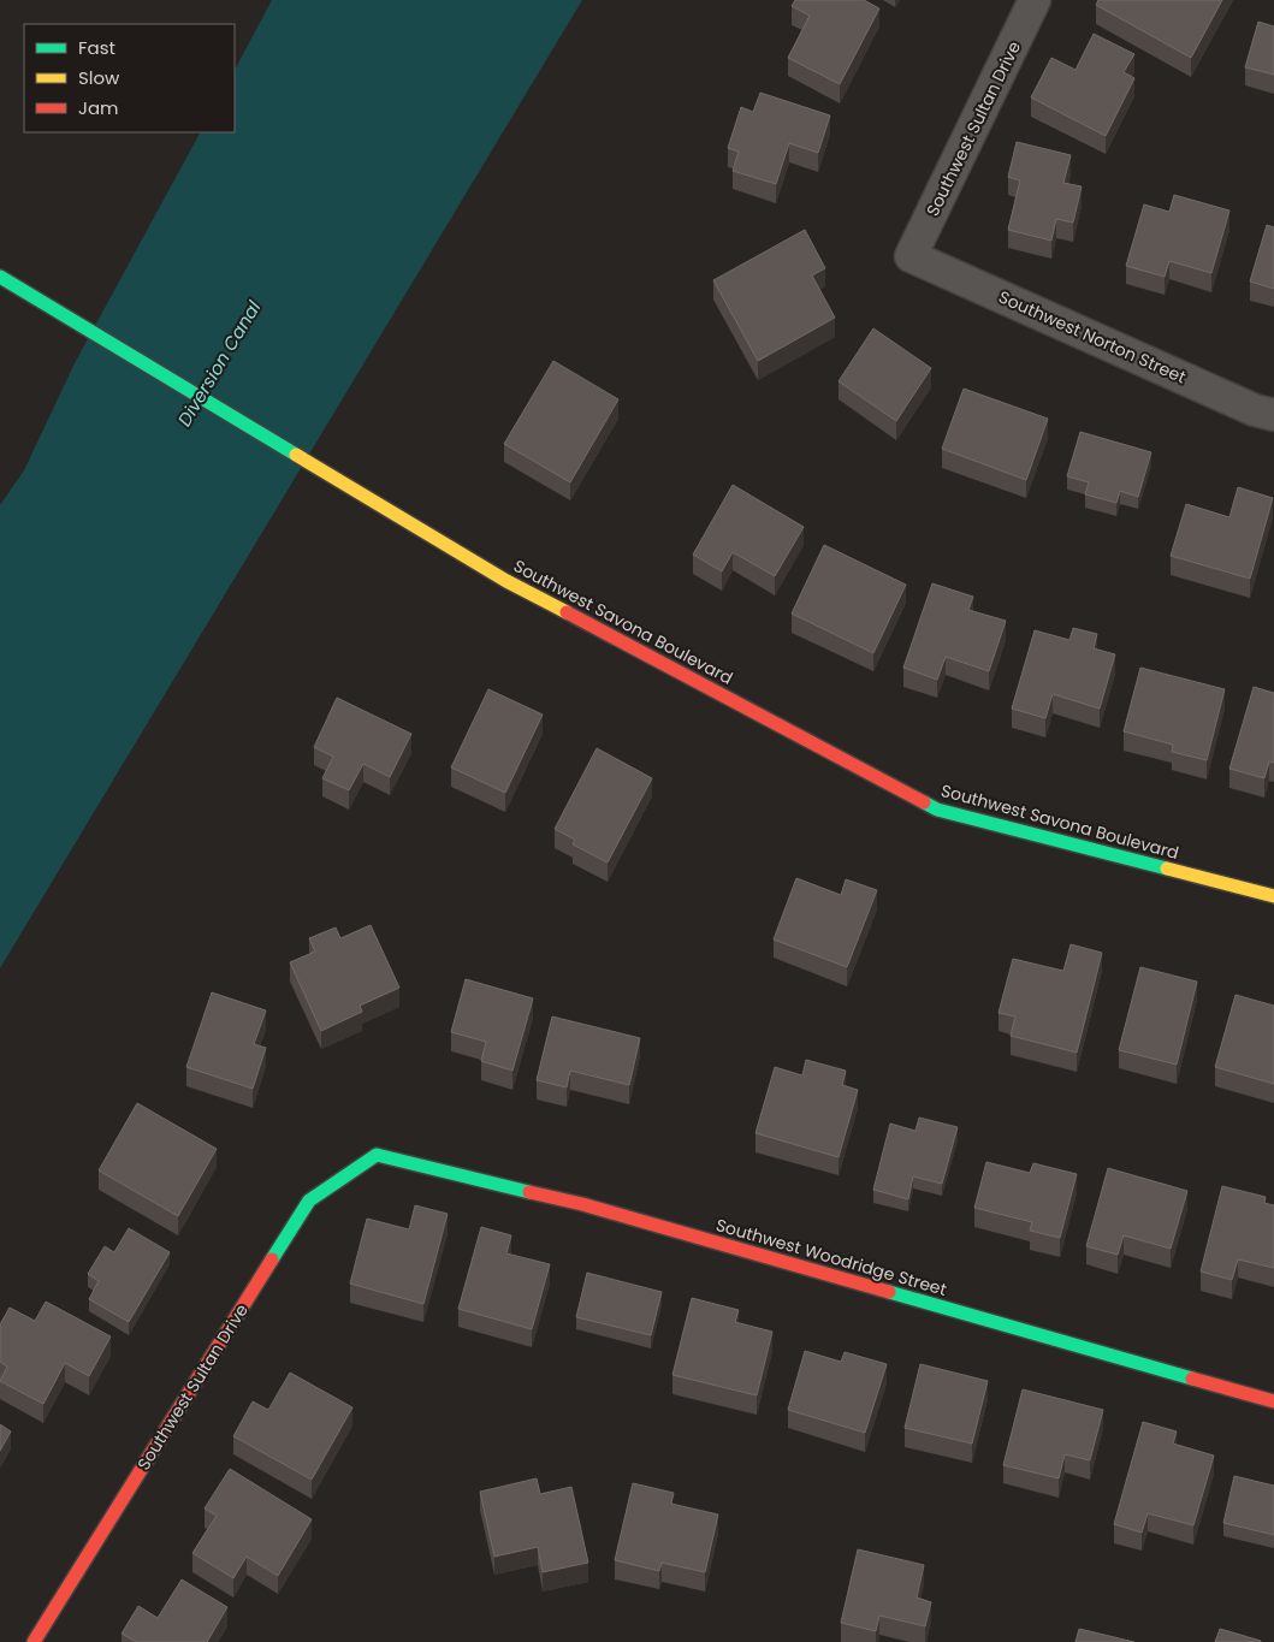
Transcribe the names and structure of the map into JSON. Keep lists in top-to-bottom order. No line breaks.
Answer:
{"streets":{"street":["Southwest Sultan Drive","Southwest Norton Street","Southwest Savona Boulevard","Southwest Woodridge Street"]},"crossings":[["Southwest Sultan Drive","Southwest Norton Street"],["Southwest Sultan Drive","Southwest Woodridge Street"]],"water":["Diversion Canal"],"legend":["Fast","Slow","Jam"]}
